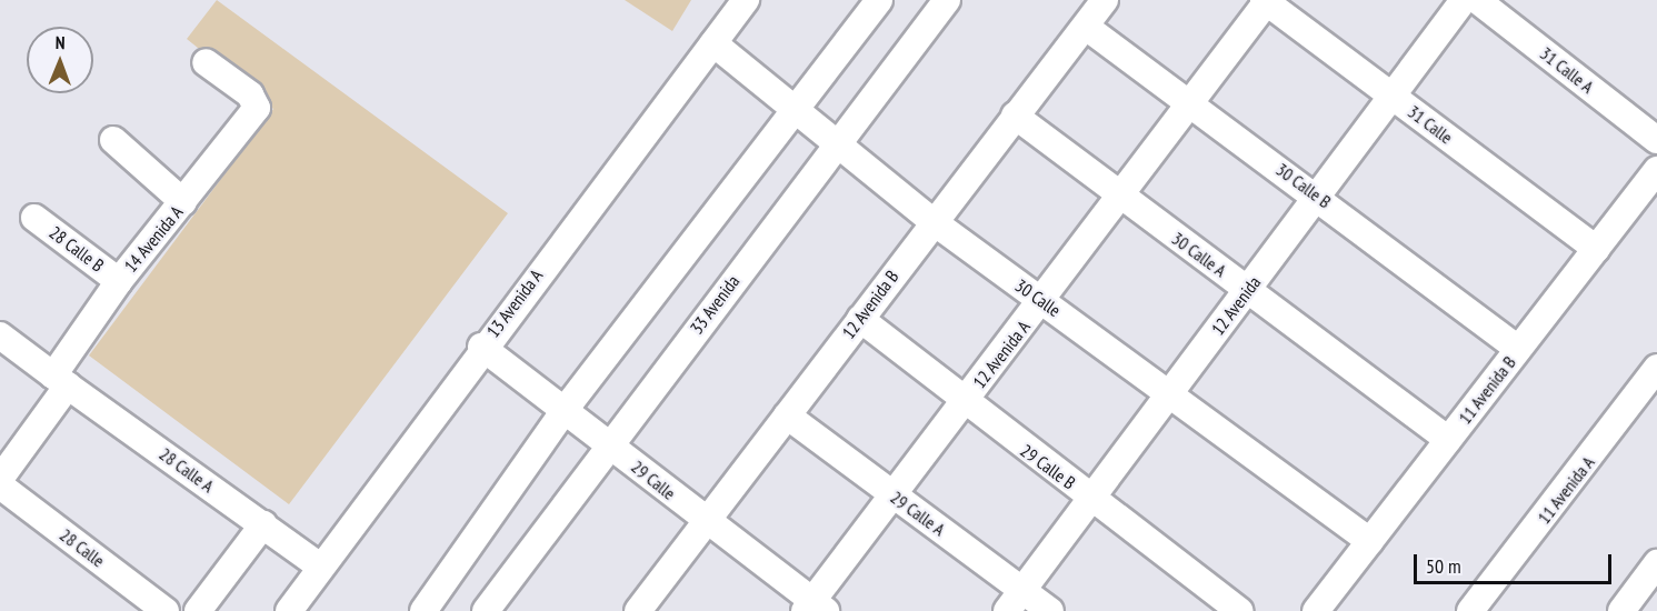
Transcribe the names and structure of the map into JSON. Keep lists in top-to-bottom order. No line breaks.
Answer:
{"streets":{"street":["31 Calle A","31 Calle","30 Calle B","14 Avenida A","28 Calle B","30 Calle A","30 Calle","13 Avenida A","33 Avenida","12 Avenida B","12 Avenida","12 Avenida A","11 Avenida B","29 Calle B","28 Calle A","29 Calle","11 Avenida A","29 Calle A","28 Calle"]},"crossings":[["31 Calle","12 Avenida"],["31 Calle","12 Avenida A"],["31 Calle","11 Avenida B"],["30 Calle B","12 Avenida B"],["30 Calle B","12 Avenida"],["30 Calle B","12 Avenida A"],["30 Calle B","11 Avenida B"],["14 Avenida A","28 Calle B"],["14 Avenida A","28 Calle A"],["30 Calle A","12 Avenida B"],["30 Calle A","12 Avenida"],["30 Calle A","12 Avenida A"],["30 Calle A","11 Avenida B"],["30 Calle","13 Avenida A"],["30 Calle","33 Avenida"],["30 Calle","12 Avenida B"],["30 Calle","12 Avenida"],["30 Calle","12 Avenida A"],["30 Calle","11 Avenida B"],["13 Avenida A","28 Calle A"],["13 Avenida A","29 Calle"],["33 Avenida","29 Calle"],["12 Avenida B","29 Calle B"],["12 Avenida B","29 Calle"],["12 Avenida B","29 Calle A"],["12 Avenida","29 Calle B"],["12 Avenida","29 Calle A"],["12 Avenida A","29 Calle B"],["12 Avenida A","29 Calle"],["12 Avenida A","29 Calle A"]],"scale_bar":"50 m","north":"top"}
